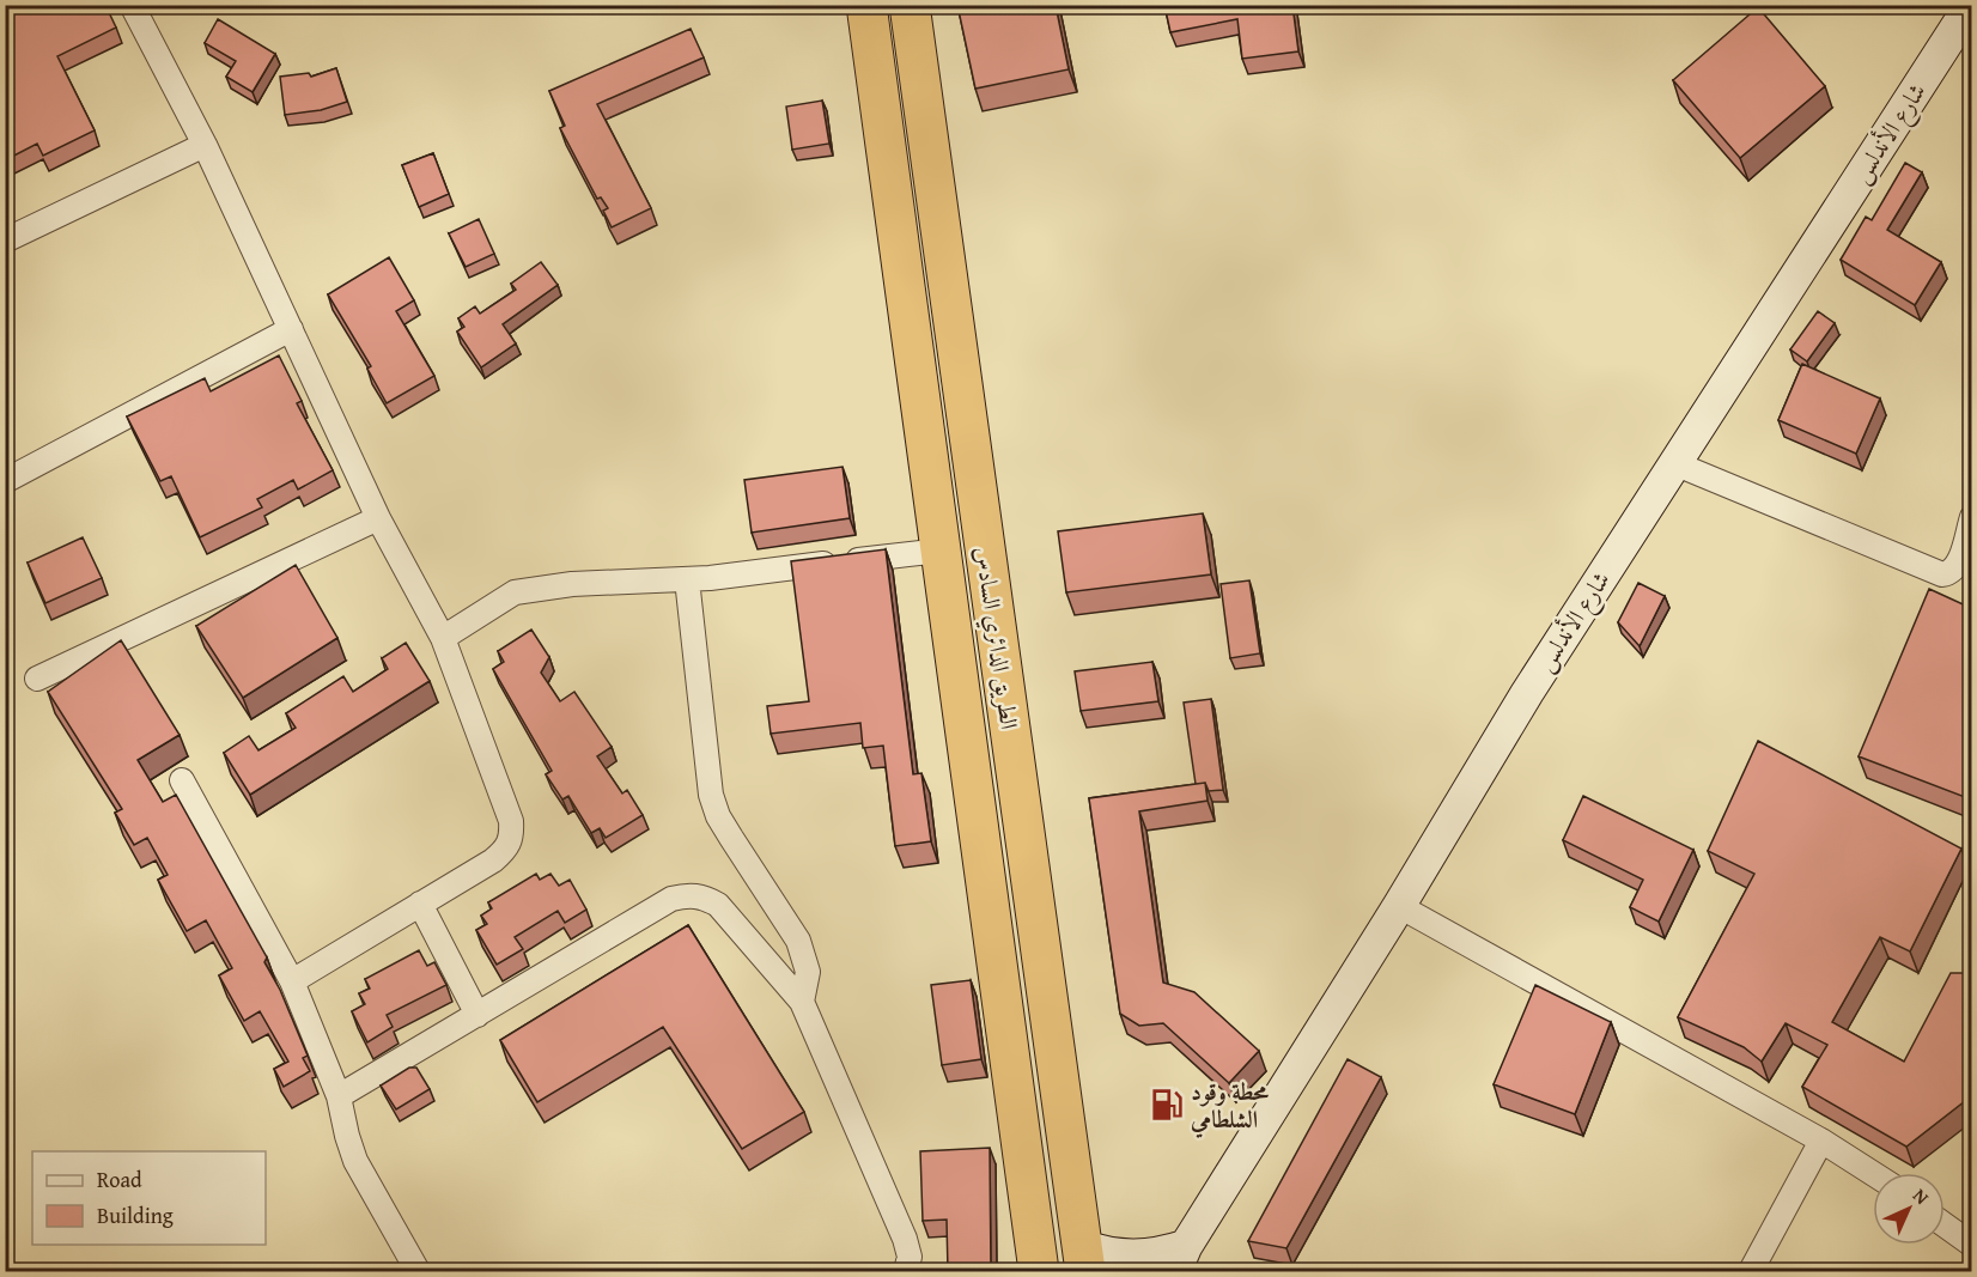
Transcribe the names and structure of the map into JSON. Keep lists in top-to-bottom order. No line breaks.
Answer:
{"streets":{"highway":["الطريق الدائري السادس"],"main road":["شارع الأندلس"]},"crossings":[["شارع الأندلس","الطريق الدائري السادس"]],"places":{"fuel station":["محطة وقود الشلطامي"]},"legend":["Road","Building"],"north":"top right"}
